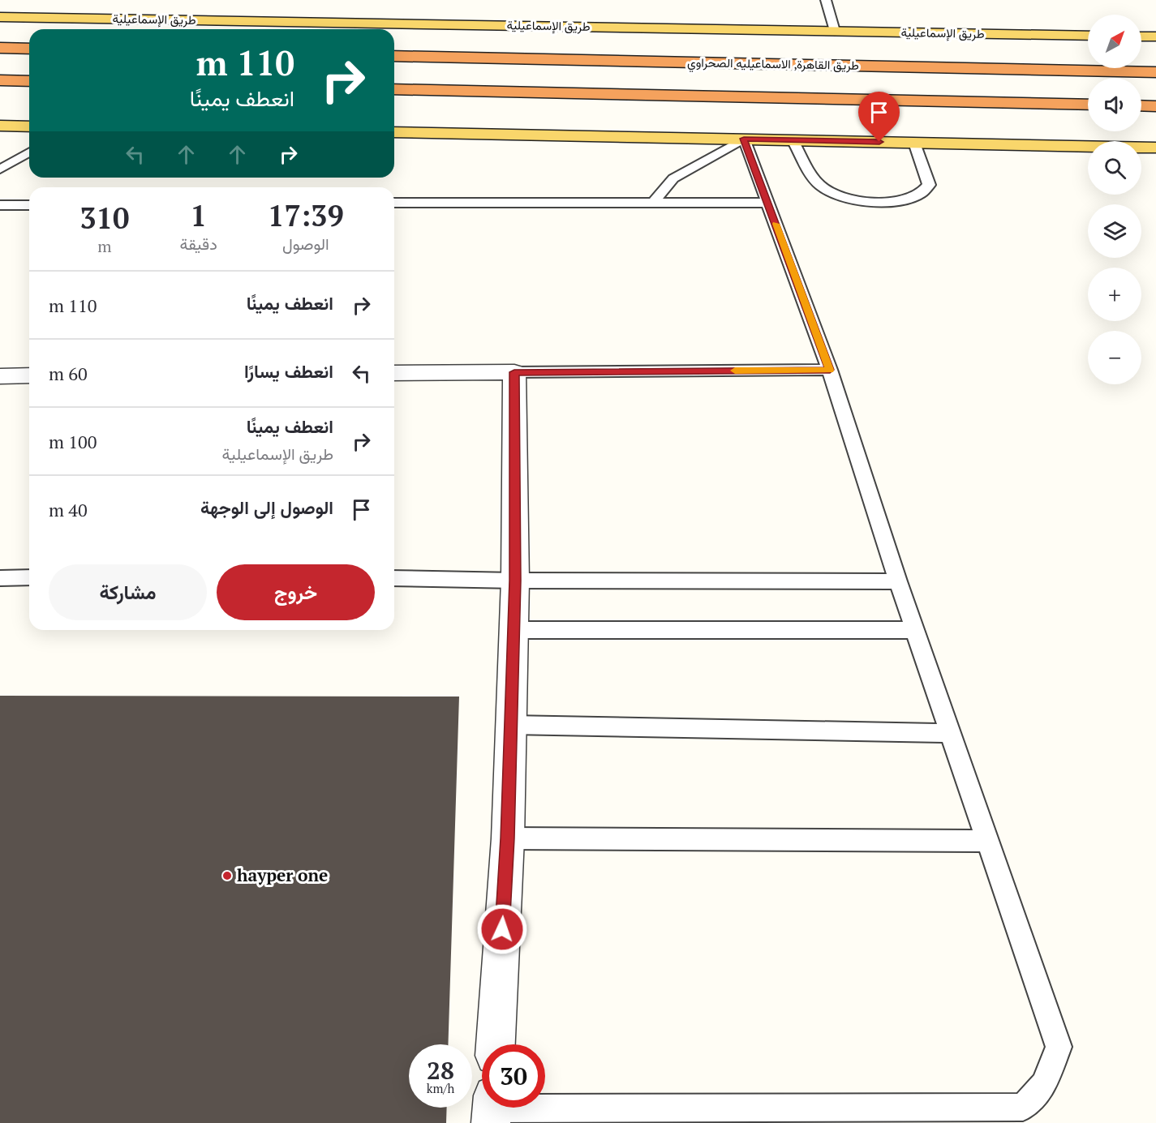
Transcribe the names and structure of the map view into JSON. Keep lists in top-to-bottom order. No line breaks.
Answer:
{"streets":{"highway":["طريق القاهرة, الاسماعيليه الصحراوي"],"main road":["طريق الإسماعيلية"]},"places":["hayper one"],"north":"top right","page":{"map_buttons":["+","−"],"turn":["110 m","انعطف يمينًا"],"eta":["17:39","الوصول","1","دقيقة","310","m"],"list":[{"name":"انعطف يمينًا","value":"110 m"},{"name":"انعطف يسارًا","value":"60 m"},{"name":"انعطف يمينًا","note":"طريق الإسماعيلية","value":"100 m"},{"name":"الوصول إلى الوجهة","value":"40 m"}],"buttons":["خروج","مشاركة"],"speed":"28 km/h","limit":"30"}}
